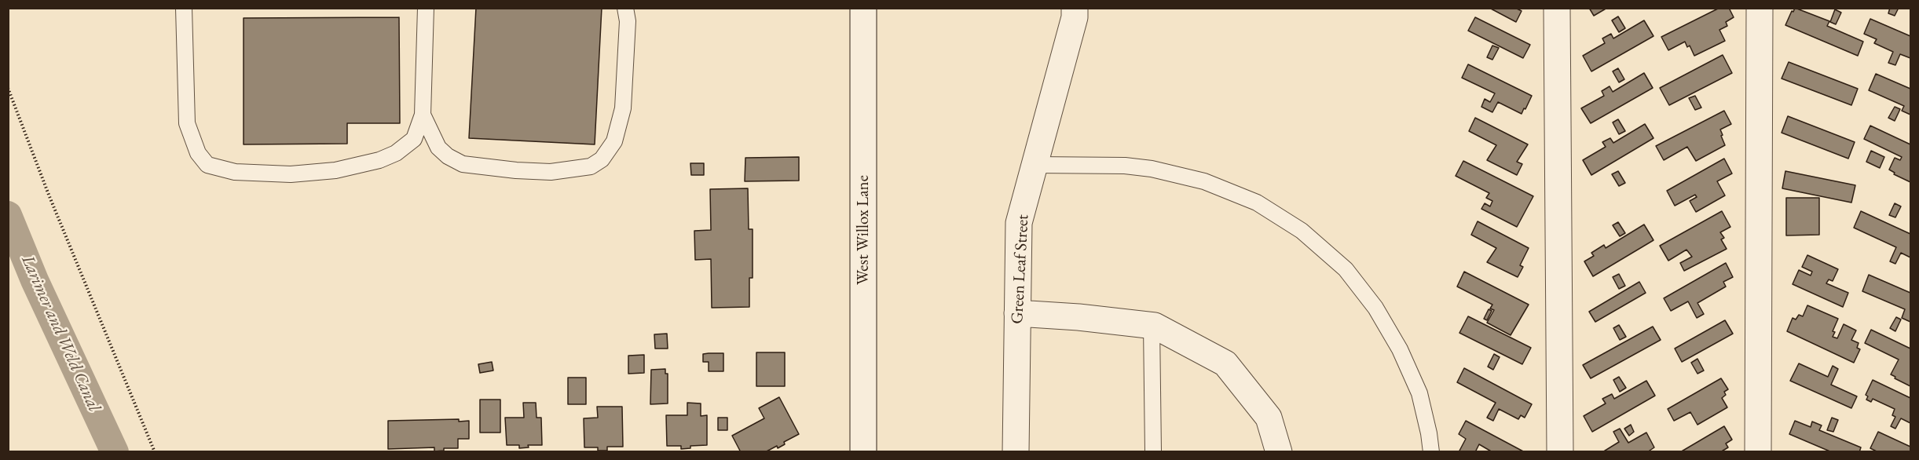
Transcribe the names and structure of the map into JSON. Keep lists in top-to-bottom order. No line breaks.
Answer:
{"streets":{"street":["West Willox Lane","Green Leaf Street"]},"water":["Larimer and Weld Canal"]}
